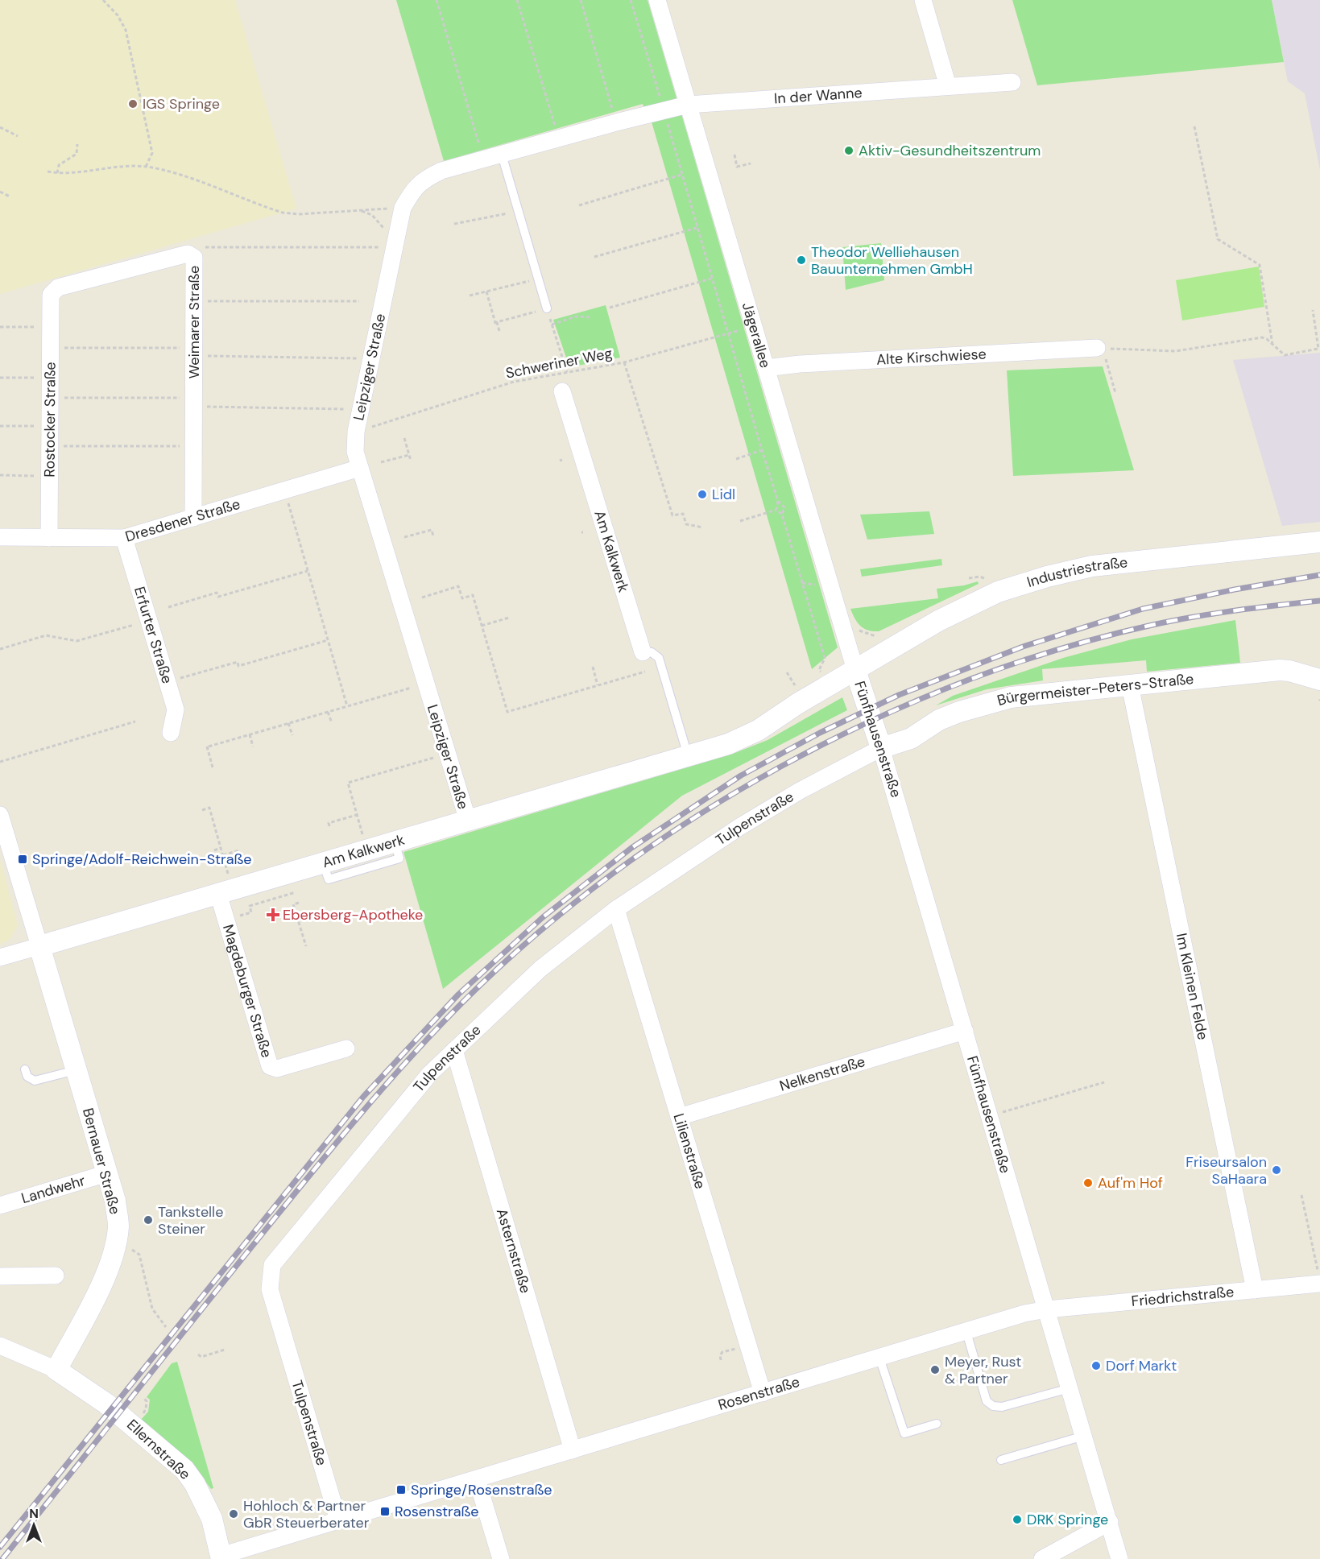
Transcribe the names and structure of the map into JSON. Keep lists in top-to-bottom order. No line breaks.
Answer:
{"streets":{"street":["In der Wanne","Weimarer Straße","Jägerallee","Alte Kirschwiese","Leipziger Straße","Rostocker Straße","Dresdener Straße","Am Kalkwerk","Industriestraße","Erfurter Straße","Bürgermeister-Peters-Straße","Fünfhausenstraße","Tulpenstraße","Im Kleinen Felde","Magdeburger Straße","Nelkenstraße","Lilienstraße","Bernauer Straße","Landwehr","Asternstraße","Friedrichstraße","Rosenstraße","Ellernstraße"],"path":["Schweriner Weg"]},"crossings":[["In der Wanne","Jägerallee"],["In der Wanne","Leipziger Straße"],["Weimarer Straße","Rostocker Straße"],["Weimarer Straße","Dresdener Straße"],["Jägerallee","Alte Kirschwiese"],["Jägerallee","Schweriner Weg"],["Jägerallee","Leipziger Straße"],["Jägerallee","Am Kalkwerk"],["Jägerallee","Industriestraße"],["Jägerallee","Fünfhausenstraße"],["Leipziger Straße","Dresdener Straße"],["Leipziger Straße","Am Kalkwerk"],["Rostocker Straße","Dresdener Straße"],["Dresdener Straße","Erfurter Straße"],["Am Kalkwerk","Industriestraße"],["Am Kalkwerk","Fünfhausenstraße"],["Am Kalkwerk","Magdeburger Straße"],["Am Kalkwerk","Bernauer Straße"],["Industriestraße","Fünfhausenstraße"],["Bürgermeister-Peters-Straße","Fünfhausenstraße"],["Bürgermeister-Peters-Straße","Tulpenstraße"],["Bürgermeister-Peters-Straße","Im Kleinen Felde"],["Fünfhausenstraße","Tulpenstraße"],["Fünfhausenstraße","Nelkenstraße"],["Fünfhausenstraße","Friedrichstraße"],["Fünfhausenstraße","Rosenstraße"],["Tulpenstraße","Lilienstraße"],["Tulpenstraße","Asternstraße"],["Tulpenstraße","Rosenstraße"],["Im Kleinen Felde","Friedrichstraße"],["Nelkenstraße","Lilienstraße"],["Lilienstraße","Rosenstraße"],["Bernauer Straße","Landwehr"],["Bernauer Straße","Ellernstraße"],["Asternstraße","Rosenstraße"],["Friedrichstraße","Rosenstraße"],["Rosenstraße","Ellernstraße"]],"places":{"other":["IGS Springe","Aktiv-Gesundheitszentrum","Theodor Welliehausen Bauunternehmen GmbH","Lidl","Friseursalon SaHaara","Auf'm Hof","Tankstelle Steiner","Dorf Markt","Meyer, Rust & Partner","Hohloch & Partner GbR Steuerberater","DRK Springe"],"transit":["Springe/Adolf-Reichwein-Straße","Springe/Rosenstraße","Rosenstraße"],"health":["Ebersberg-Apotheke"]},"north":"top"}
